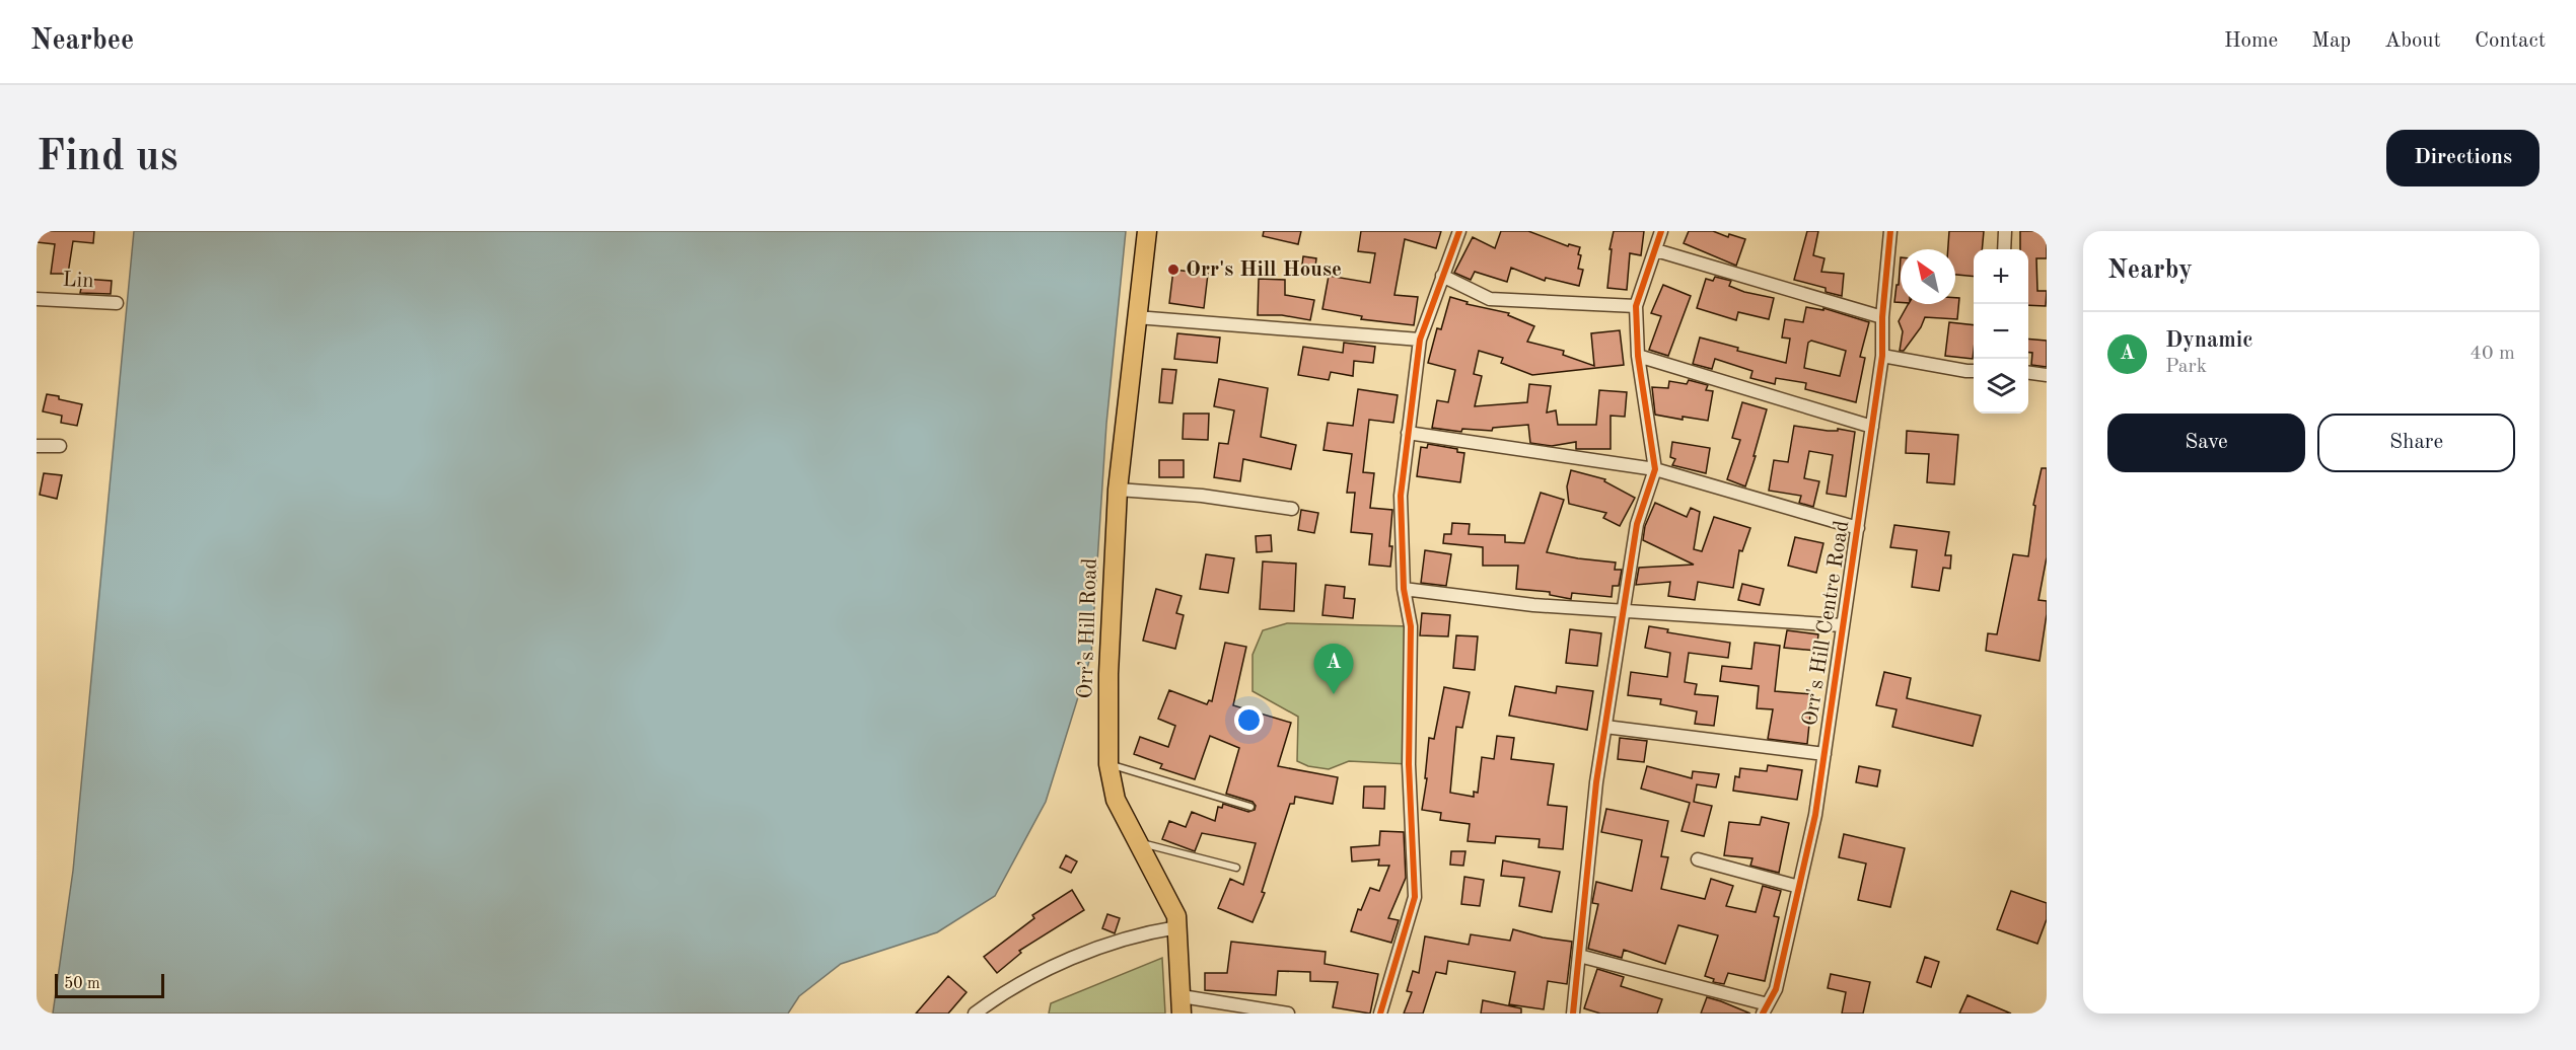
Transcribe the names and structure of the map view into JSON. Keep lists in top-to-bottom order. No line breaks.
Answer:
{"streets":{"main road":["Orr’s Hill Road"],"street":["Lin","Orr's Hill Centre Road"]},"places":["Orr's Hill House"],"scale_bar":"50 m","north":"top left","page":{"header":"Nearbee","nav":["Home","Map","About","Contact"],"buttons":["Directions",["Save","Share"]],"title":"Find us","heading":"Nearby","map_buttons":["+","−"],"list":[{"mark":"A","name":"Dynamic","note":"Park","value":"40 m"}],"pins":"A","scale":"50 m"}}
